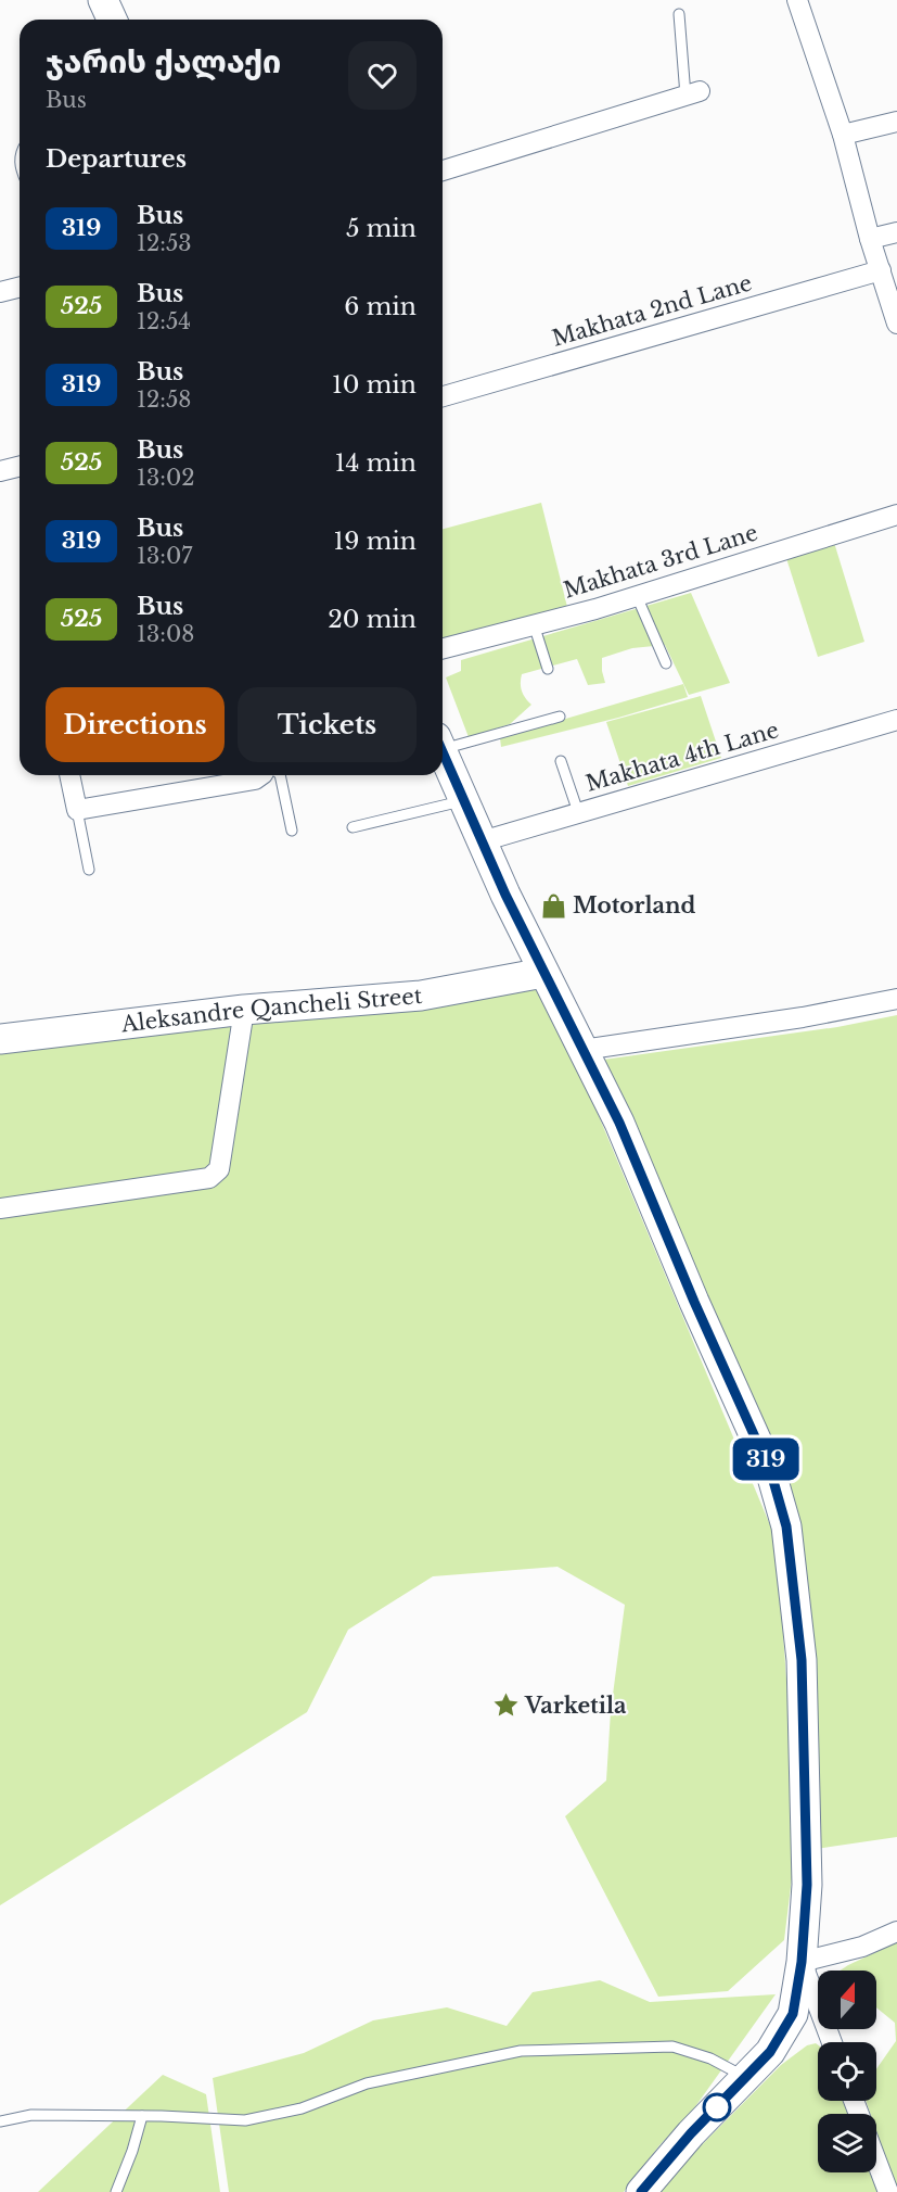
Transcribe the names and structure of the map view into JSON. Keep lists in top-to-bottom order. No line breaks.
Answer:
{"streets":{"main road":["Aleksandre Qancheli Street"],"street":["Makhata 2nd Lane","Makhata 3rd Lane","Makhata 4th Lane"]},"places":{"shop":["Motorland"],"place":["Varketila"]},"lines":["bus line 319"],"north":"top","page":{"on_map":"319","heading":[["ჯარის ქალაქი","Bus"],"Departures"],"list":[{"mark":"319","name":"Bus","note":"12:53","value":"5 min"},{"mark":"525","name":"Bus","note":"12:54","value":"6 min"},{"mark":"319","name":"Bus","note":"12:58","value":"10 min"},{"mark":"525","name":"Bus","note":"13:02","value":"14 min"},{"mark":"319","name":"Bus","note":"13:07","value":"19 min"},{"mark":"525","name":"Bus","note":"13:08","value":"20 min"}],"buttons":["Directions","Tickets"]}}
